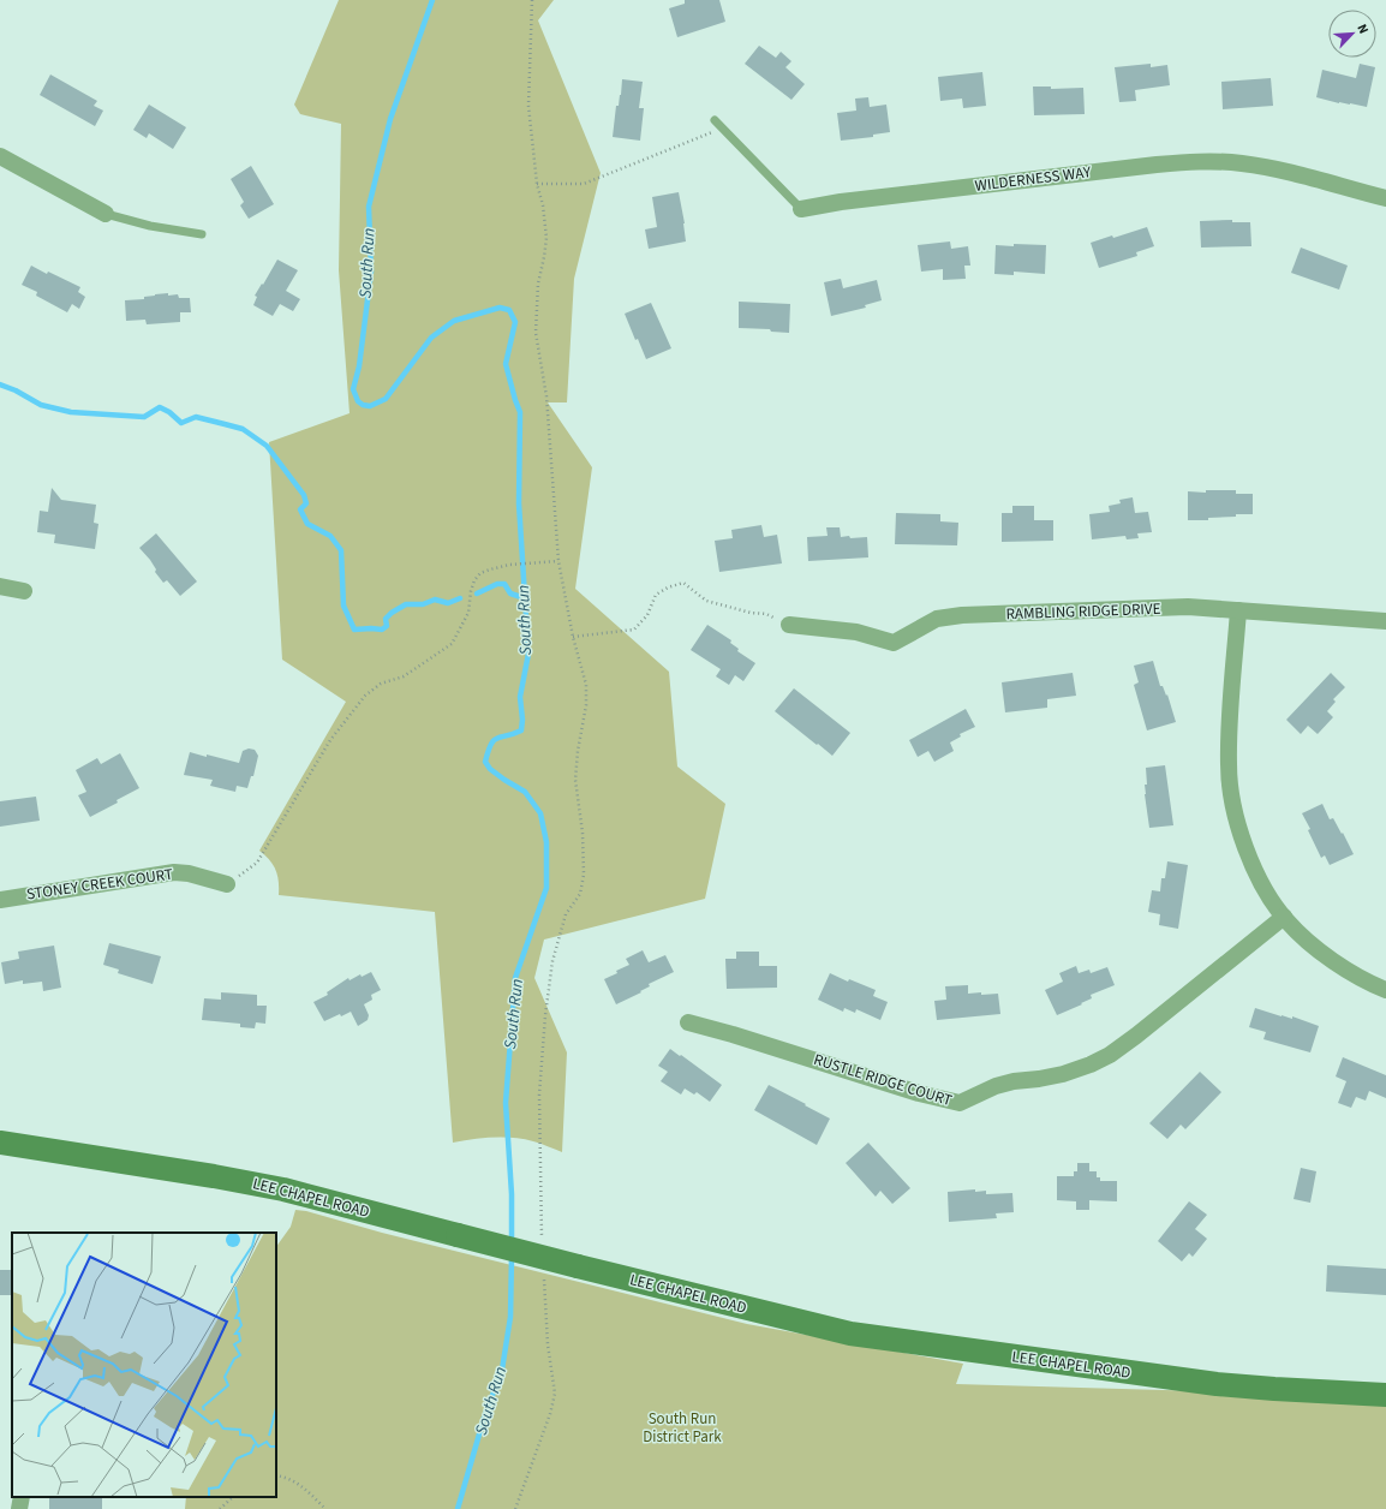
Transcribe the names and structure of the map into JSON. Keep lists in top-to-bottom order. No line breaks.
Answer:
{"streets":{"main road":["LEE CHAPEL ROAD"],"street":["WILDERNESS WAY","RAMBLING RIDGE DRIVE","STONEY CREEK COURT","RUSTLE RIDGE COURT"]},"water":["South Run"],"parks":["South Run District Park"],"north":"top right"}
